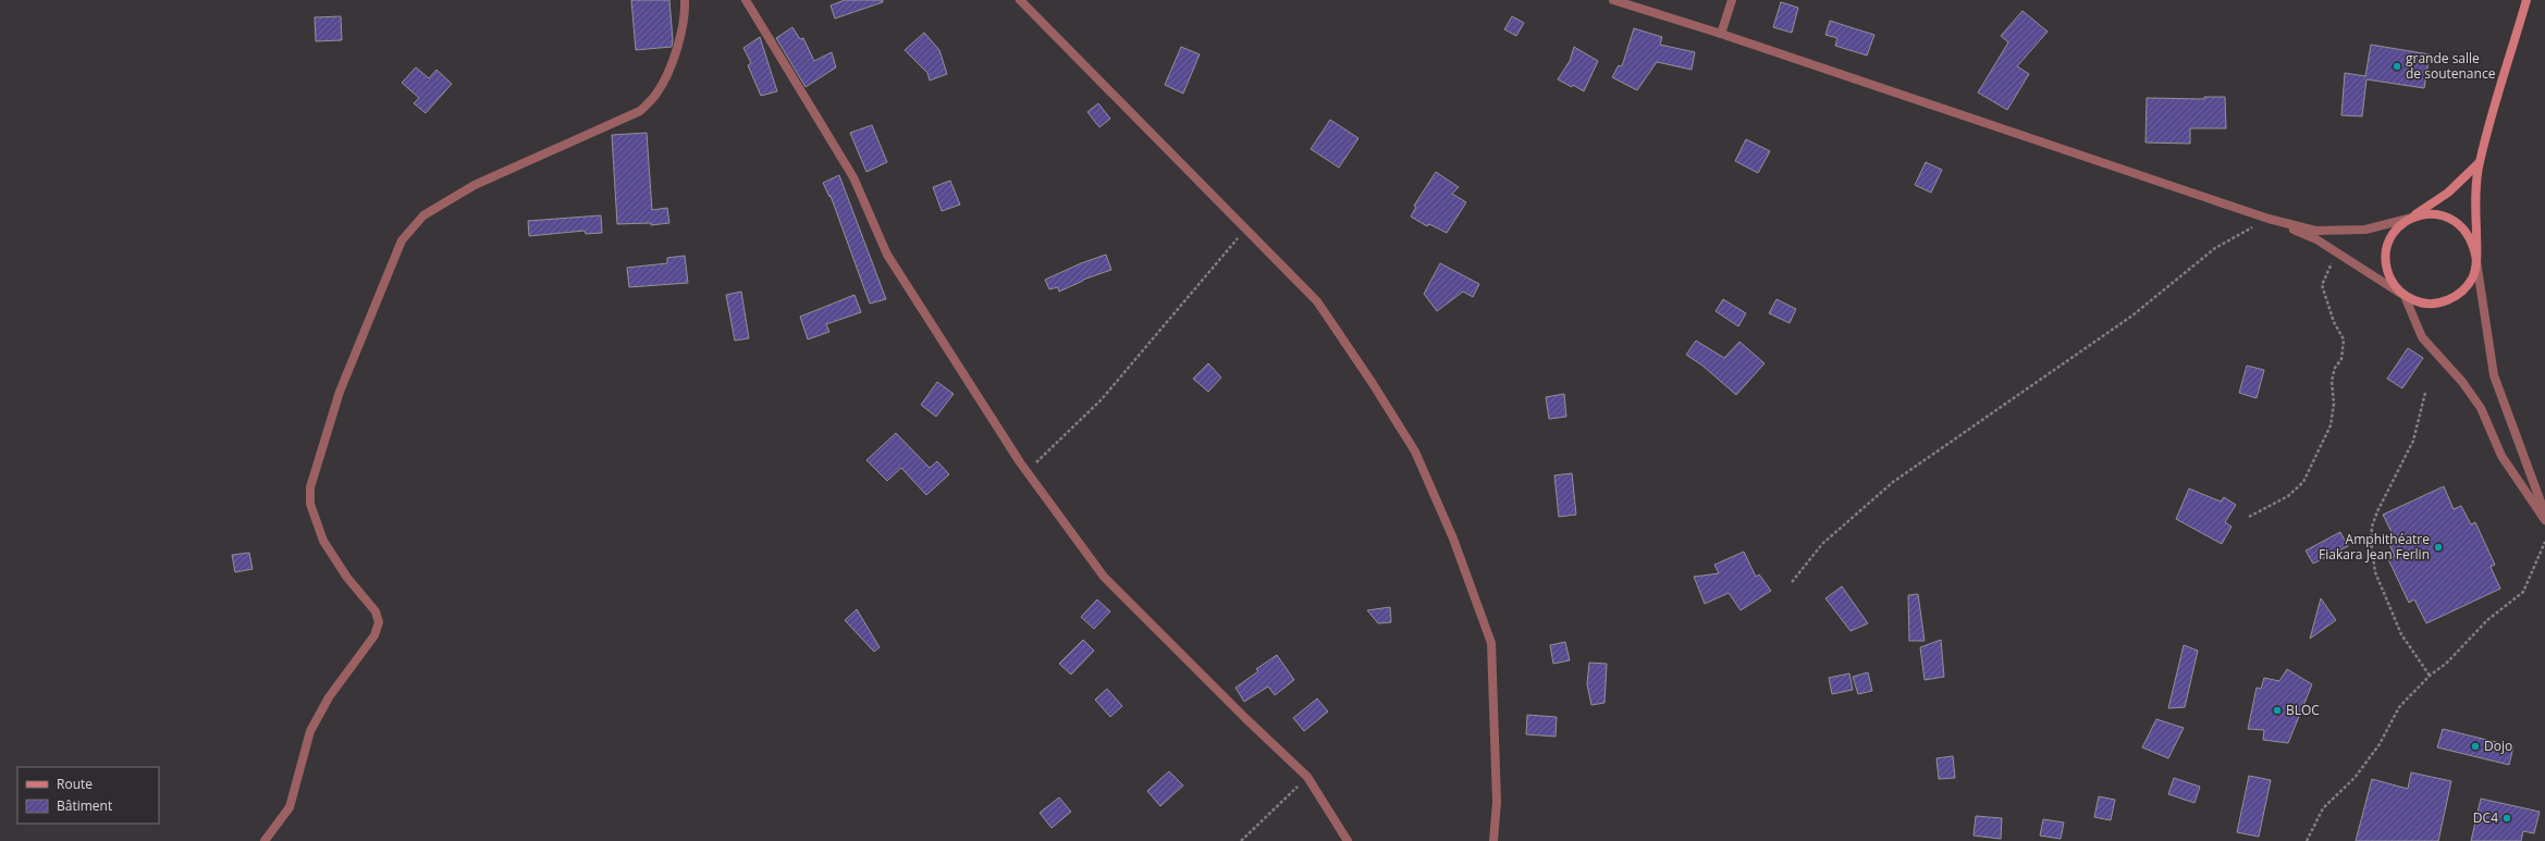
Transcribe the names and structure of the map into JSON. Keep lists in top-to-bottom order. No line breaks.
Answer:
{"places":["grande salle de soutenance","Amphithéatre Fiakara Jean Ferlin","BLOC","Dojo","DC4"],"legend":["Route","Bâtiment"]}
